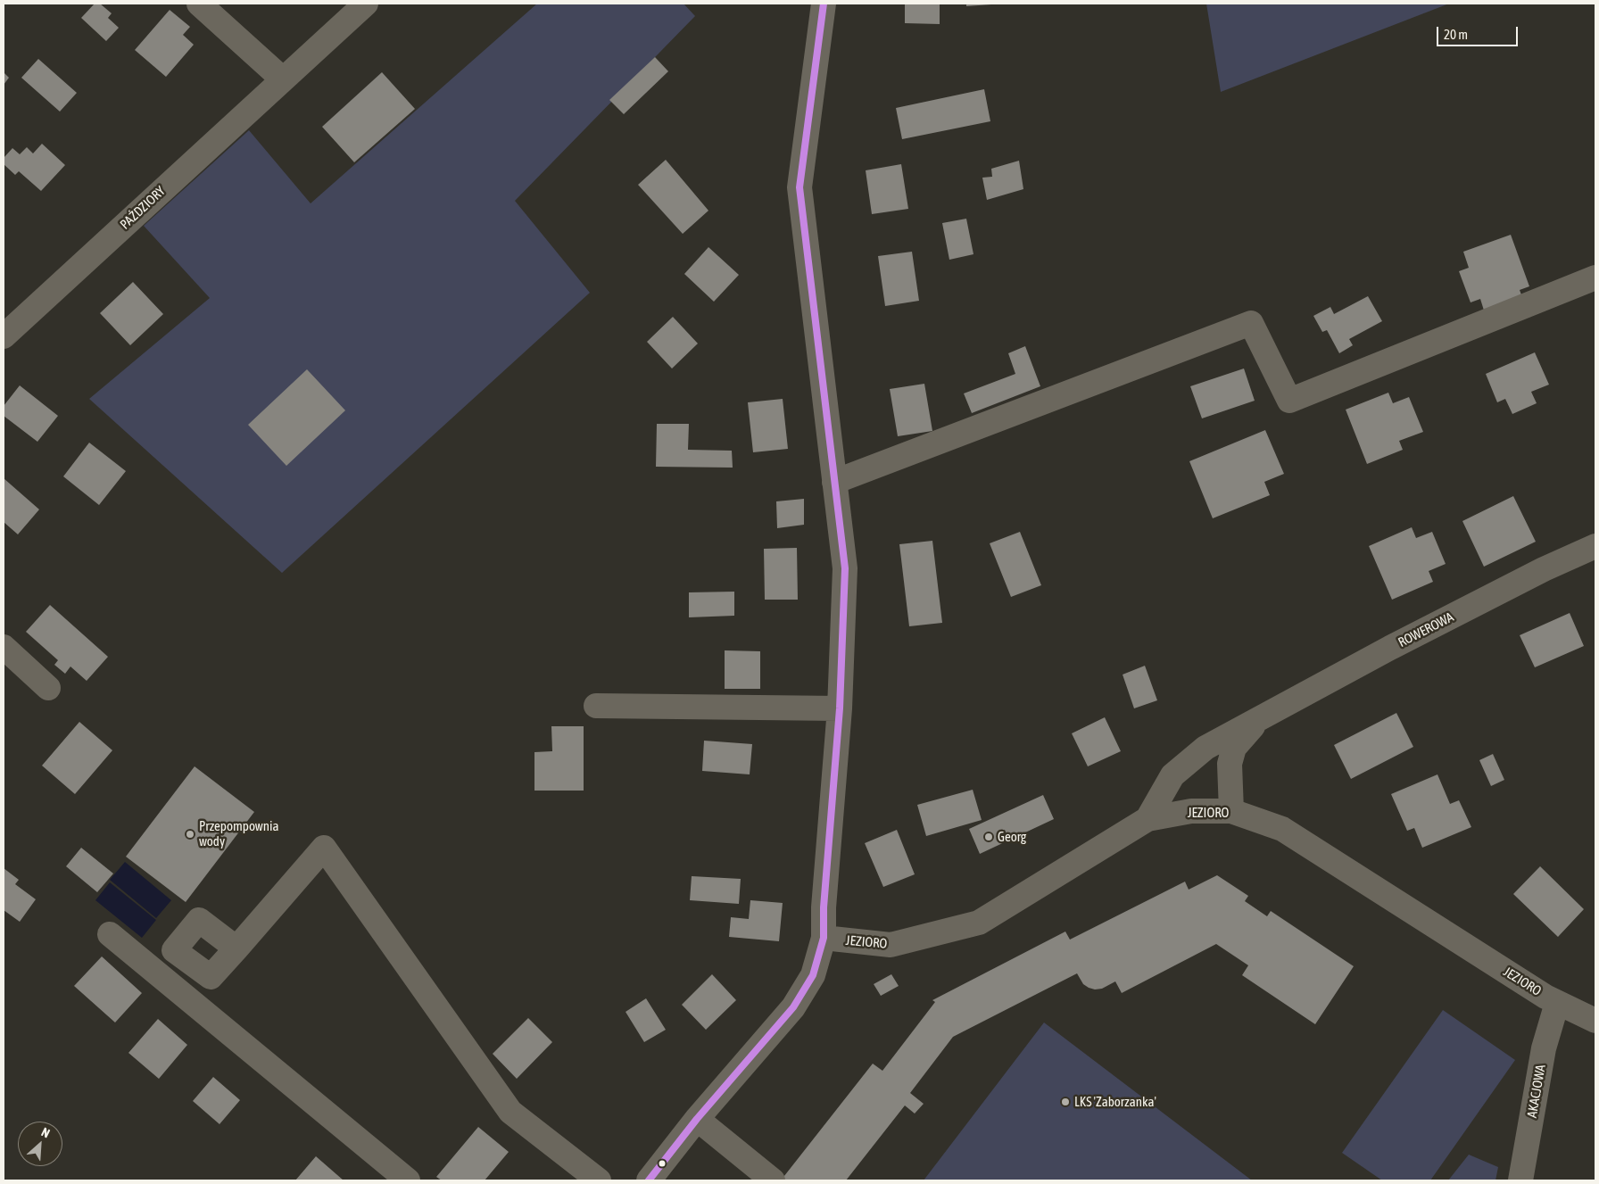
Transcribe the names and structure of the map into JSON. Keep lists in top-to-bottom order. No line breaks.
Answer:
{"streets":{"street":["PAŹDZIORY","ROWEROWA","JEZIORO","AKACJOWA"]},"crossings":[["ROWEROWA","JEZIORO"],["JEZIORO","AKACJOWA"]],"places":["Przepompownia wody","Georg","LKS 'Zaborzanka'"],"scale_bar":"20 m","north":"top right"}
